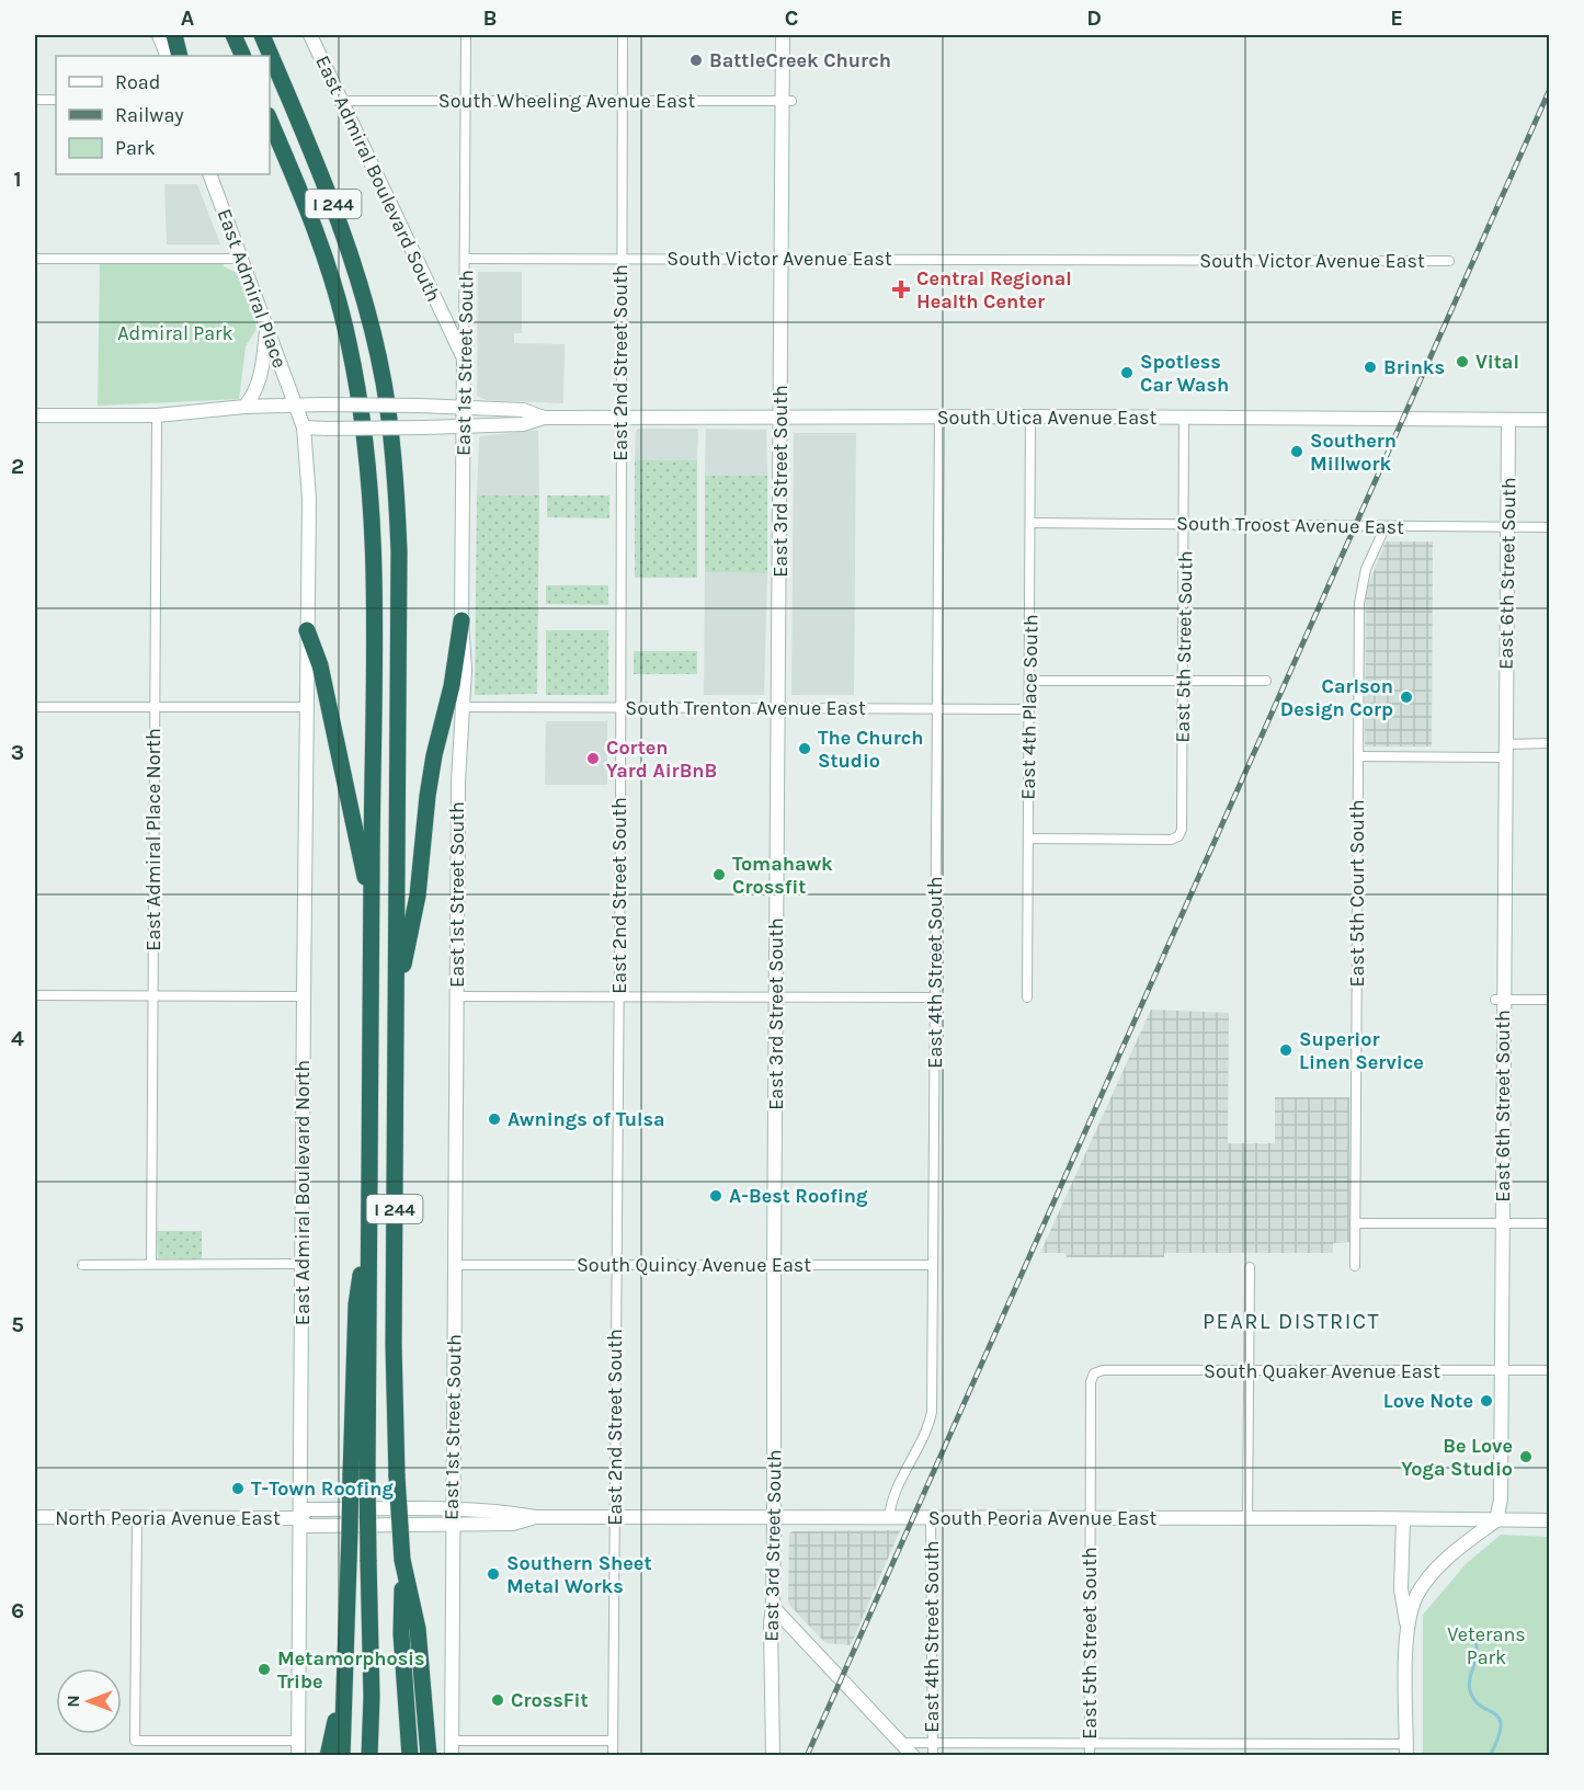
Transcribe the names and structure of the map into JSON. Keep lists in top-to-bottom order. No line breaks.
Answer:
{"streets":{"highway":["I 244"],"main road":["East Admiral Boulevard South","East Admiral Place","East 1st Street South","South Utica Avenue East","East 3rd Street South","East 6th Street South","East Admiral Boulevard North","North Peoria Avenue East","South Peoria Avenue East"],"street":["South Wheeling Avenue East","South Victor Avenue East","East 2nd Street South","South Troost Avenue East","East 5th Street South","East 4th Place South","South Trenton Avenue East","East Admiral Place North","East 5th Court South","East 4th Street South","South Quincy Avenue East","South Quaker Avenue East"]},"crossings":[["South Wheeling Avenue East","East Admiral Boulevard South"],["South Wheeling Avenue East","East 1st Street South"],["South Wheeling Avenue East","East 2nd Street South"],["South Wheeling Avenue East","East 3rd Street South"],["East Admiral Boulevard South","East 1st Street South"],["South Victor Avenue East","East 1st Street South"],["South Victor Avenue East","East 2nd Street South"],["South Victor Avenue East","East 3rd Street South"],["East Admiral Place","South Utica Avenue East"],["East 1st Street South","South Utica Avenue East"],["East 1st Street South","South Trenton Avenue East"],["East 1st Street South","South Quincy Avenue East"],["East 1st Street South","South Peoria Avenue East"],["East 2nd Street South","South Utica Avenue East"],["East 2nd Street South","South Trenton Avenue East"],["East 2nd Street South","South Quincy Avenue East"],["East 2nd Street South","South Peoria Avenue East"],["South Utica Avenue East","East 3rd Street South"],["South Utica Avenue East","East 6th Street South"],["South Utica Avenue East","East 5th Street South"],["South Utica Avenue East","East 4th Place South"],["South Utica Avenue East","East Admiral Place North"],["South Utica Avenue East","East 4th Street South"],["East 3rd Street South","South Trenton Avenue East"],["East 3rd Street South","South Quincy Avenue East"],["East 3rd Street South","South Peoria Avenue East"],["South Troost Avenue East","East 6th Street South"],["South Troost Avenue East","East 5th Street South"],["South Troost Avenue East","East 4th Place South"],["South Troost Avenue East","East 5th Court South"],["East 6th Street South","South Quaker Avenue East"],["East 6th Street South","South Peoria Avenue East"],["East 5th Street South","East 4th Place South"],["East 5th Street South","South Quaker Avenue East"],["East 5th Street South","South Peoria Avenue East"],["East 4th Place South","South Trenton Avenue East"],["South Trenton Avenue East","East 4th Street South"],["East 4th Street South","South Quincy Avenue East"],["East 4th Street South","South Peoria Avenue East"],["East Admiral Boulevard North","North Peoria Avenue East"],["East Admiral Boulevard North","South Peoria Avenue East"],["North Peoria Avenue East","South Peoria Avenue East"]],"districts":["PEARL DISTRICT"],"parks":["Admiral Park","Veterans Park"],"places":{"other":["BattleCreek Church","Vital","Brinks","Spotless Car Wash","Southern Millwork","Carlson Design Corp","The Church Studio","Corten Yard AirBnB","Tomahawk Crossfit","Superior Linen Service","Awnings of Tulsa","A-Best Roofing","Love Note","Be Love Yoga Studio","T-Town Roofing","Southern Sheet Metal Works","Metamorphosis Tribe","CrossFit"],"health":["Central Regional Health Center"]},"legend":["Road","Railway","Park"],"north":"left","grid":{"columns":["A","B","C","D","E"],"rows":["1","2","3","4","5","6"]}}
